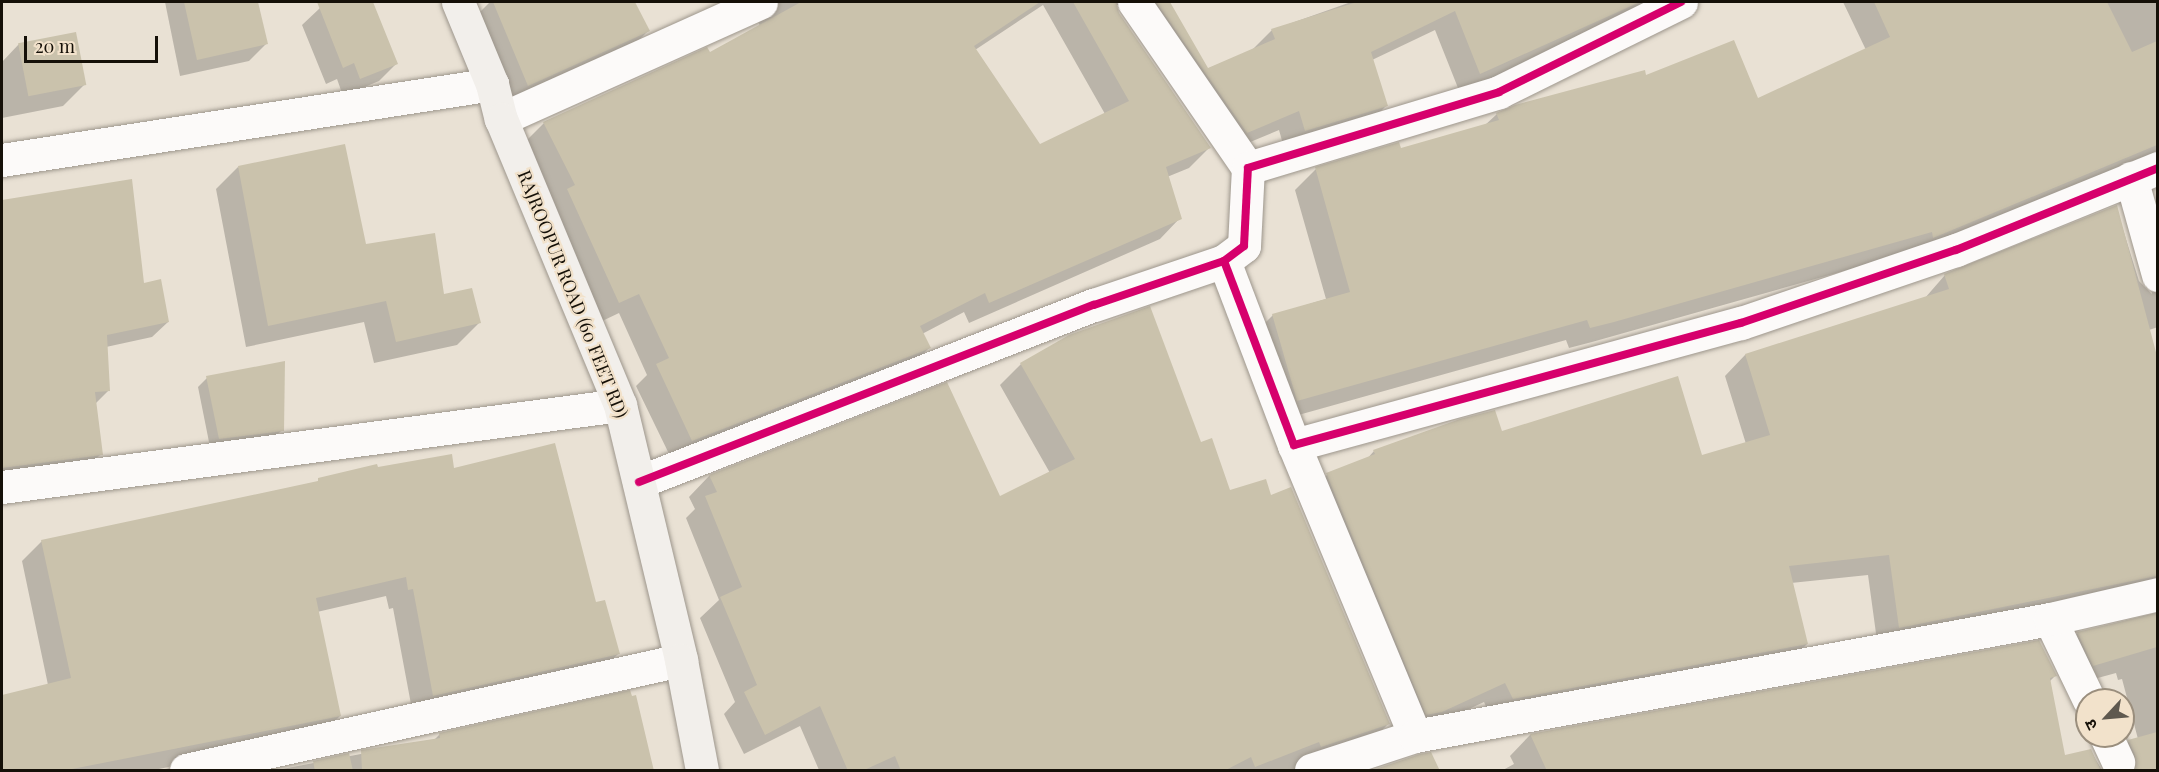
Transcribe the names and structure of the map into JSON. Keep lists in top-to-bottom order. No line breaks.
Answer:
{"streets":{"main road":["RAJROOPUR ROAD (60 FEET RD)"]},"scale_bar":"20 m","north":"bottom left"}
